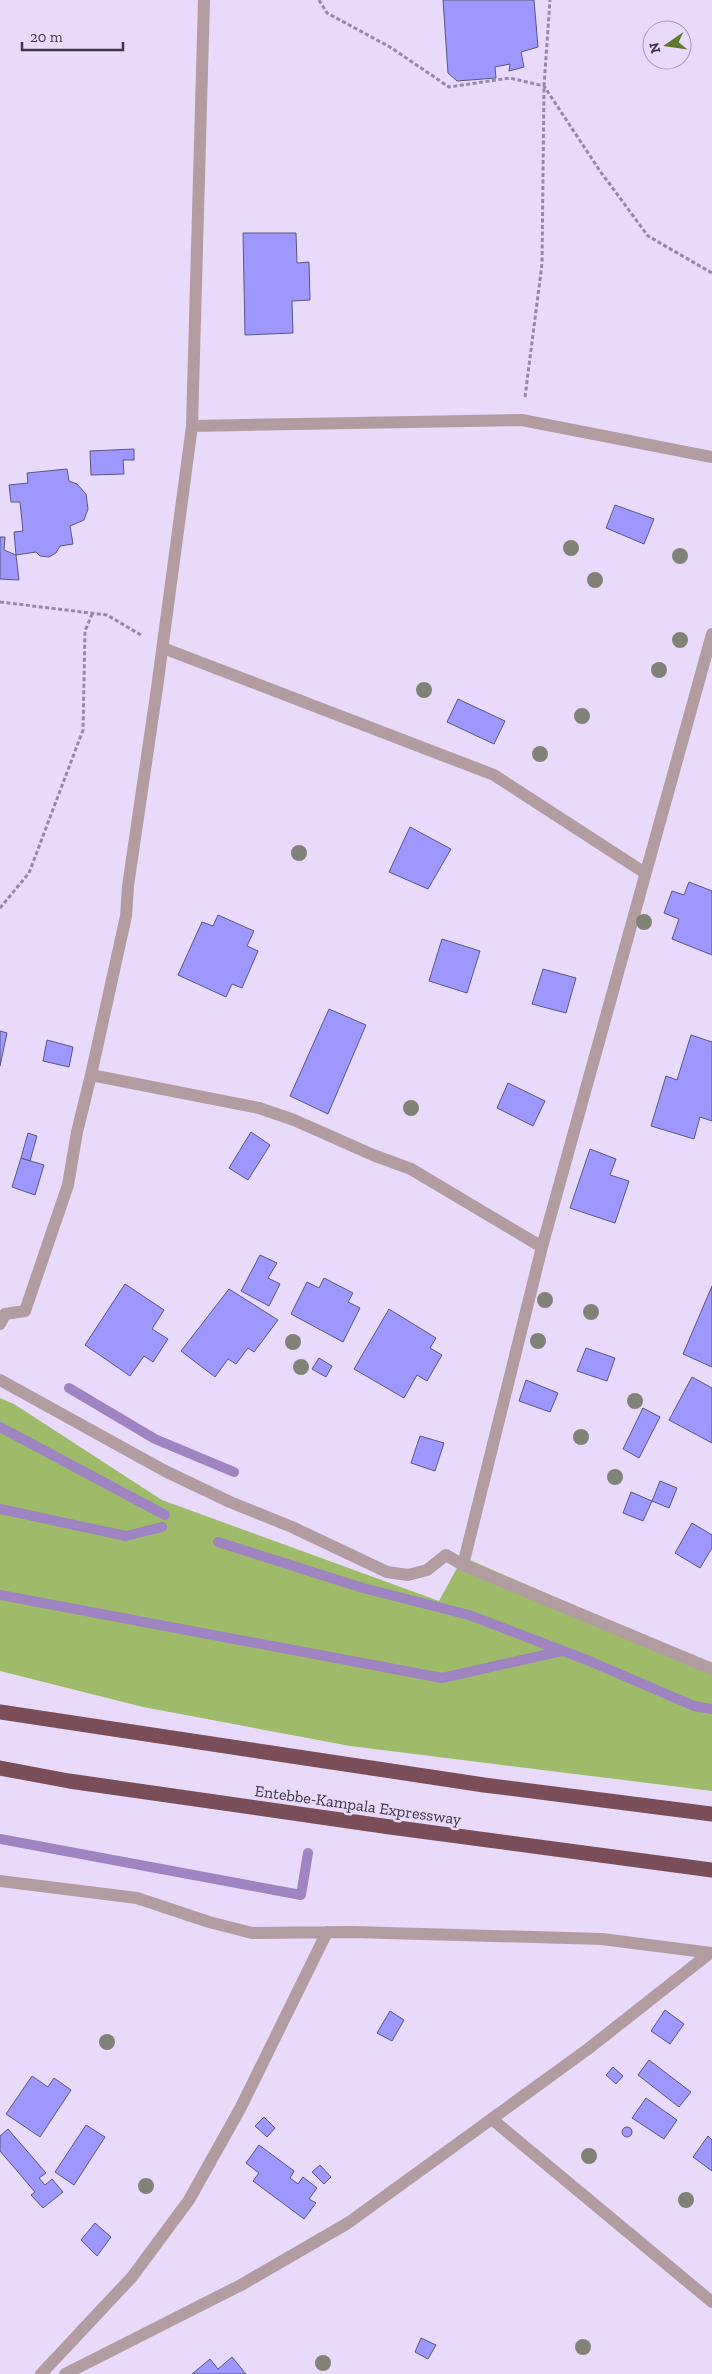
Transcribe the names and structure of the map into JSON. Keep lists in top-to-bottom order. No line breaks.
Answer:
{"streets":{"highway":["Entebbe-Kampala Expressway"]},"scale_bar":"20 m","north":"left"}
